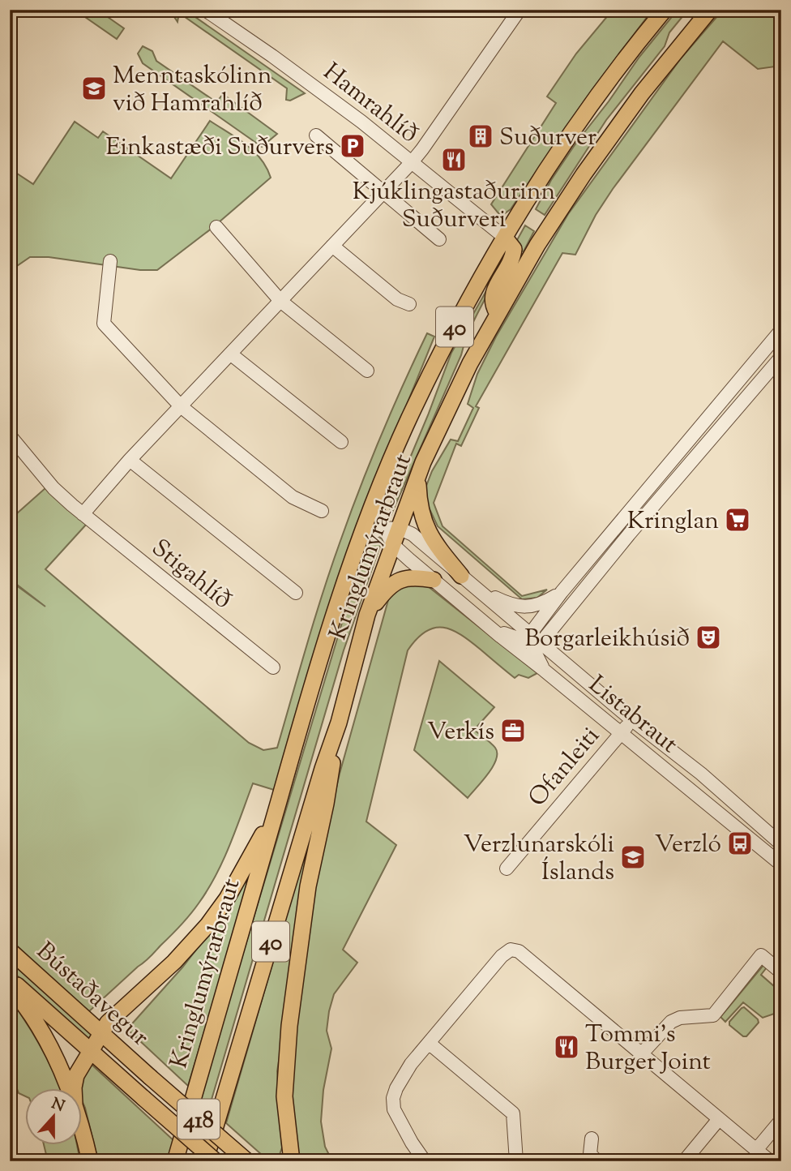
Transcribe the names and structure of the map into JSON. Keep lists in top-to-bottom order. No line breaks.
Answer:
{"streets":{"main road":["40","Kringlumýrarbraut","Bústaðavegur","418"],"street":["Hamrahlíð","Stigahlíð","Listabraut","Ofanleiti"]},"crossings":[["Hamrahlíð","Kringlumýrarbraut"],["Kringlumýrarbraut","Listabraut"],["Listabraut","Ofanleiti"]],"places":{"school or university":["Menntaskólinn við Hamrahlíð","Verzlunarskóli Íslands"],"building":["Suðurver"],"parking":["Einkastæði Suðurvers"],"restaurant":["Kjúklingastaðurinn Suðurveri","Tommi's Burger Joint"],"supermarket":["Kringlan"],"theatre":["Borgarleikhúsið"],"office":["Verkís"],"bus stop":["Verzló"]},"north":"top"}
